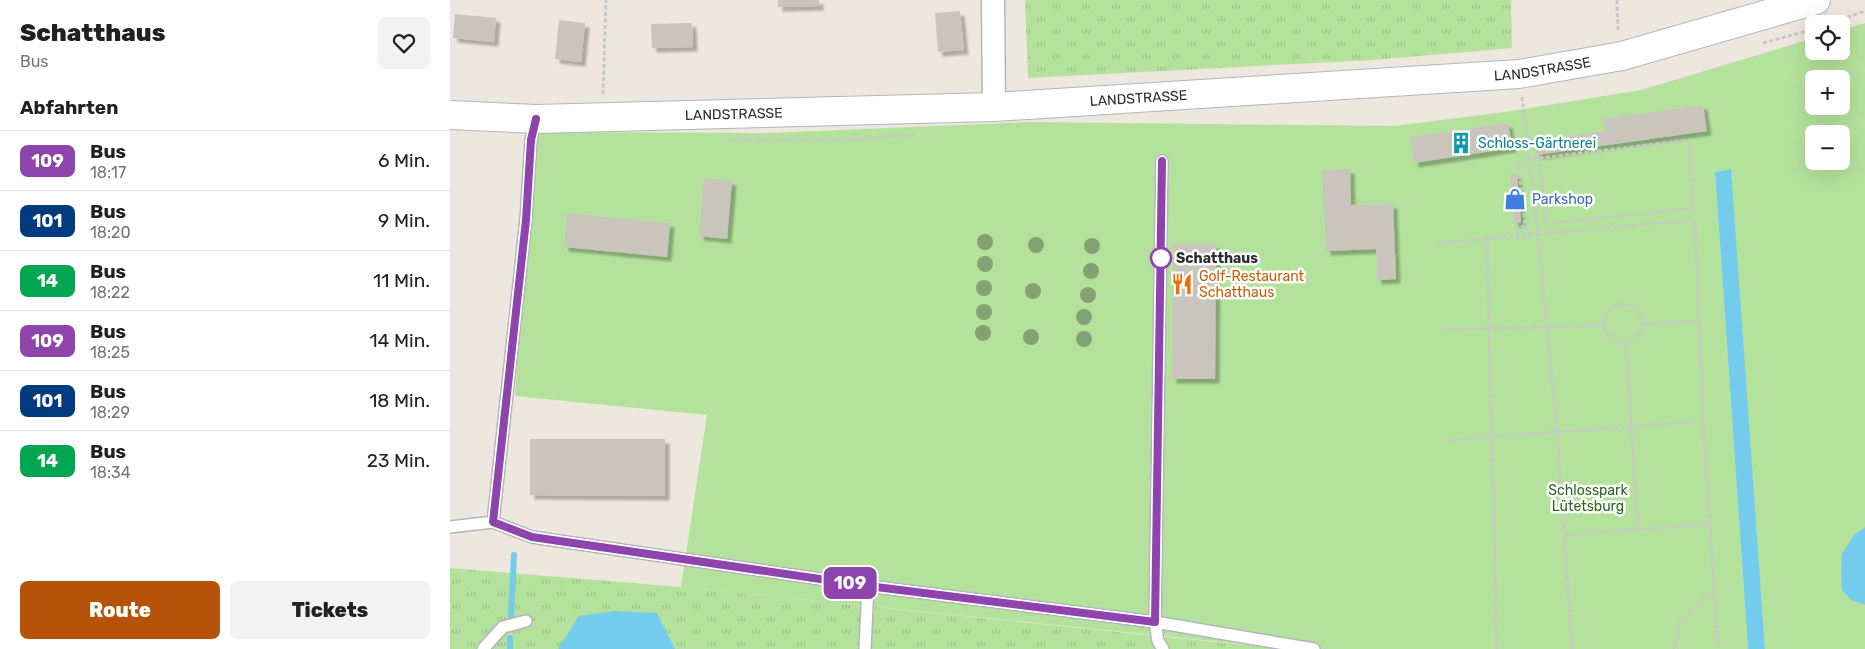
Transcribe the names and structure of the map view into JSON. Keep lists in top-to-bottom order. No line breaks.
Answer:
{"streets":{"street":["LANDSTRASSE"]},"parks":["Schlosspark Lütetsburg"],"places":{"building":["Schloss-Gärtnerei"],"shop":["Parkshop"],"other":["Schatthaus"],"restaurant":["Golf-Restaurant Schatthaus"]},"lines":["bus line 109"],"page":{"heading":[["Schatthaus","Bus"],"Abfahrten"],"on_map":"109","map_buttons":["+","−"],"list":[{"mark":"109","name":"Bus","note":"18:17","value":"6 Min."},{"mark":"101","name":"Bus","note":"18:20","value":"9 Min."},{"mark":"14","name":"Bus","note":"18:22","value":"11 Min."},{"mark":"109","name":"Bus","note":"18:25","value":"14 Min."},{"mark":"101","name":"Bus","note":"18:29","value":"18 Min."},{"mark":"14","name":"Bus","note":"18:34","value":"23 Min."}],"buttons":["Route","Tickets"]}}
